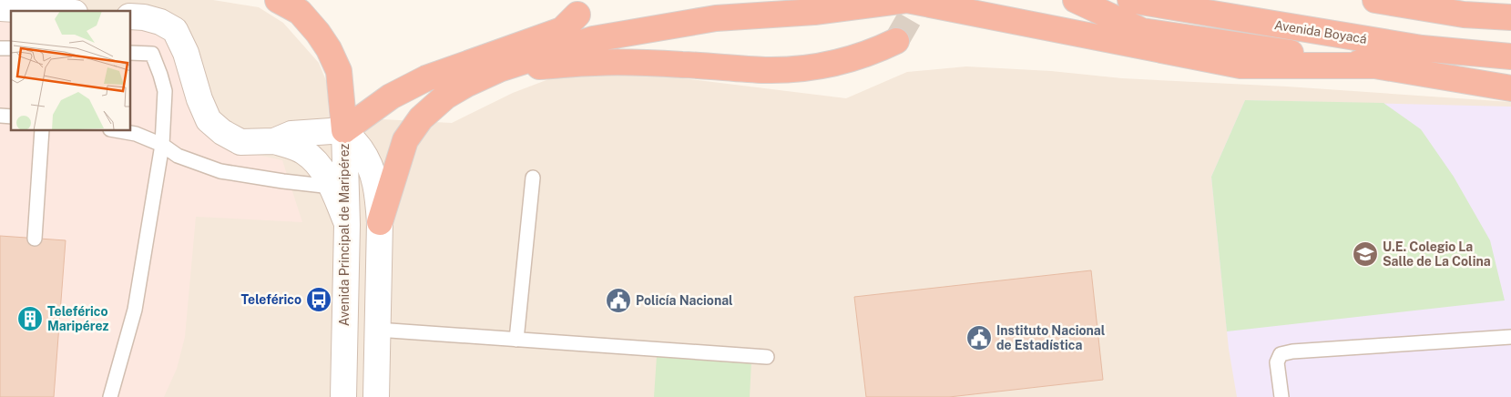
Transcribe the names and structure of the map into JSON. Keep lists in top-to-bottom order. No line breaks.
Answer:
{"streets":{"highway":["Avenida Boyacá"],"street":["Avenida Principal de Maripérez"]},"places":{"school or university":["U.E. Colegio La Salle de La Colina"],"bus stop":["Teleférico"],"public building":["Policía Nacional","Instituto Nacional de Estadística"],"building":["Teleférico Maripérez"]}}
